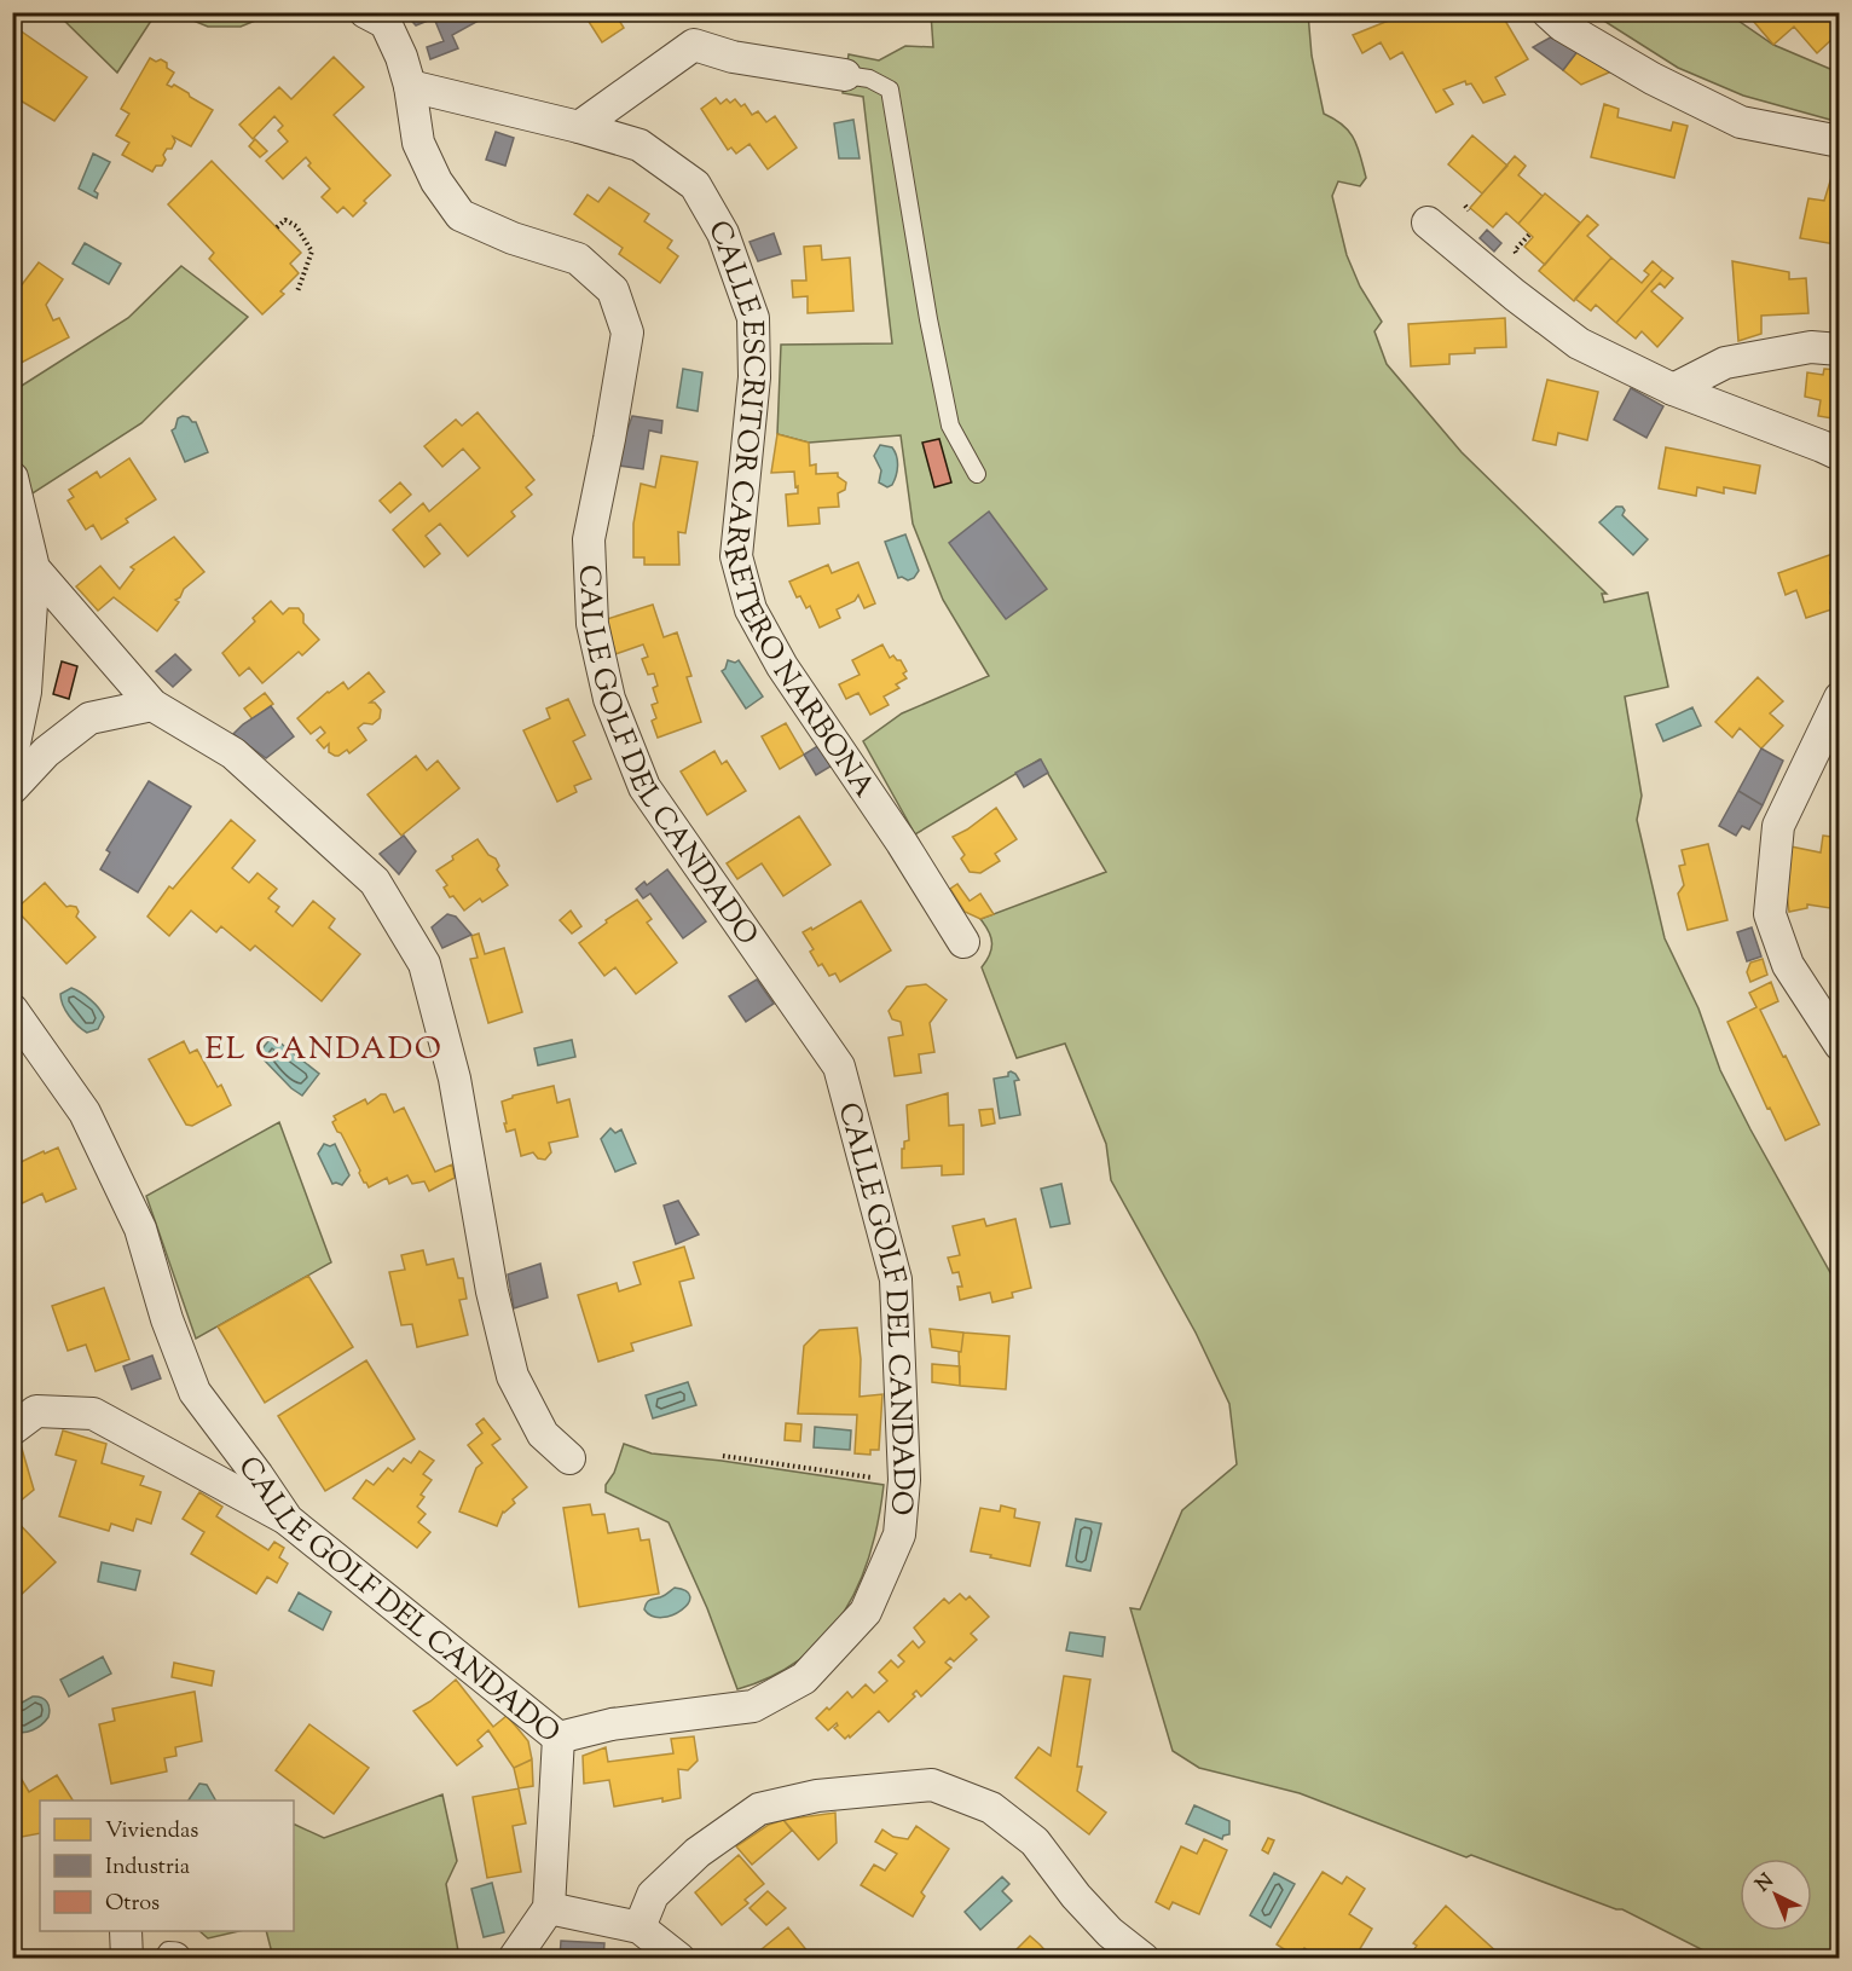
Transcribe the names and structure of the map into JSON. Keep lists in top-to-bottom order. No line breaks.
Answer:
{"streets":{"street":["CALLE ESCRITOR CARRETERO NARBONA","CALLE GOLF DEL CANDADO"]},"crossings":[["CALLE ESCRITOR CARRETERO NARBONA","CALLE GOLF DEL CANDADO"]],"districts":["EL CANDADO"],"legend":["Viviendas","Industria","Otros"],"north":"top left"}
